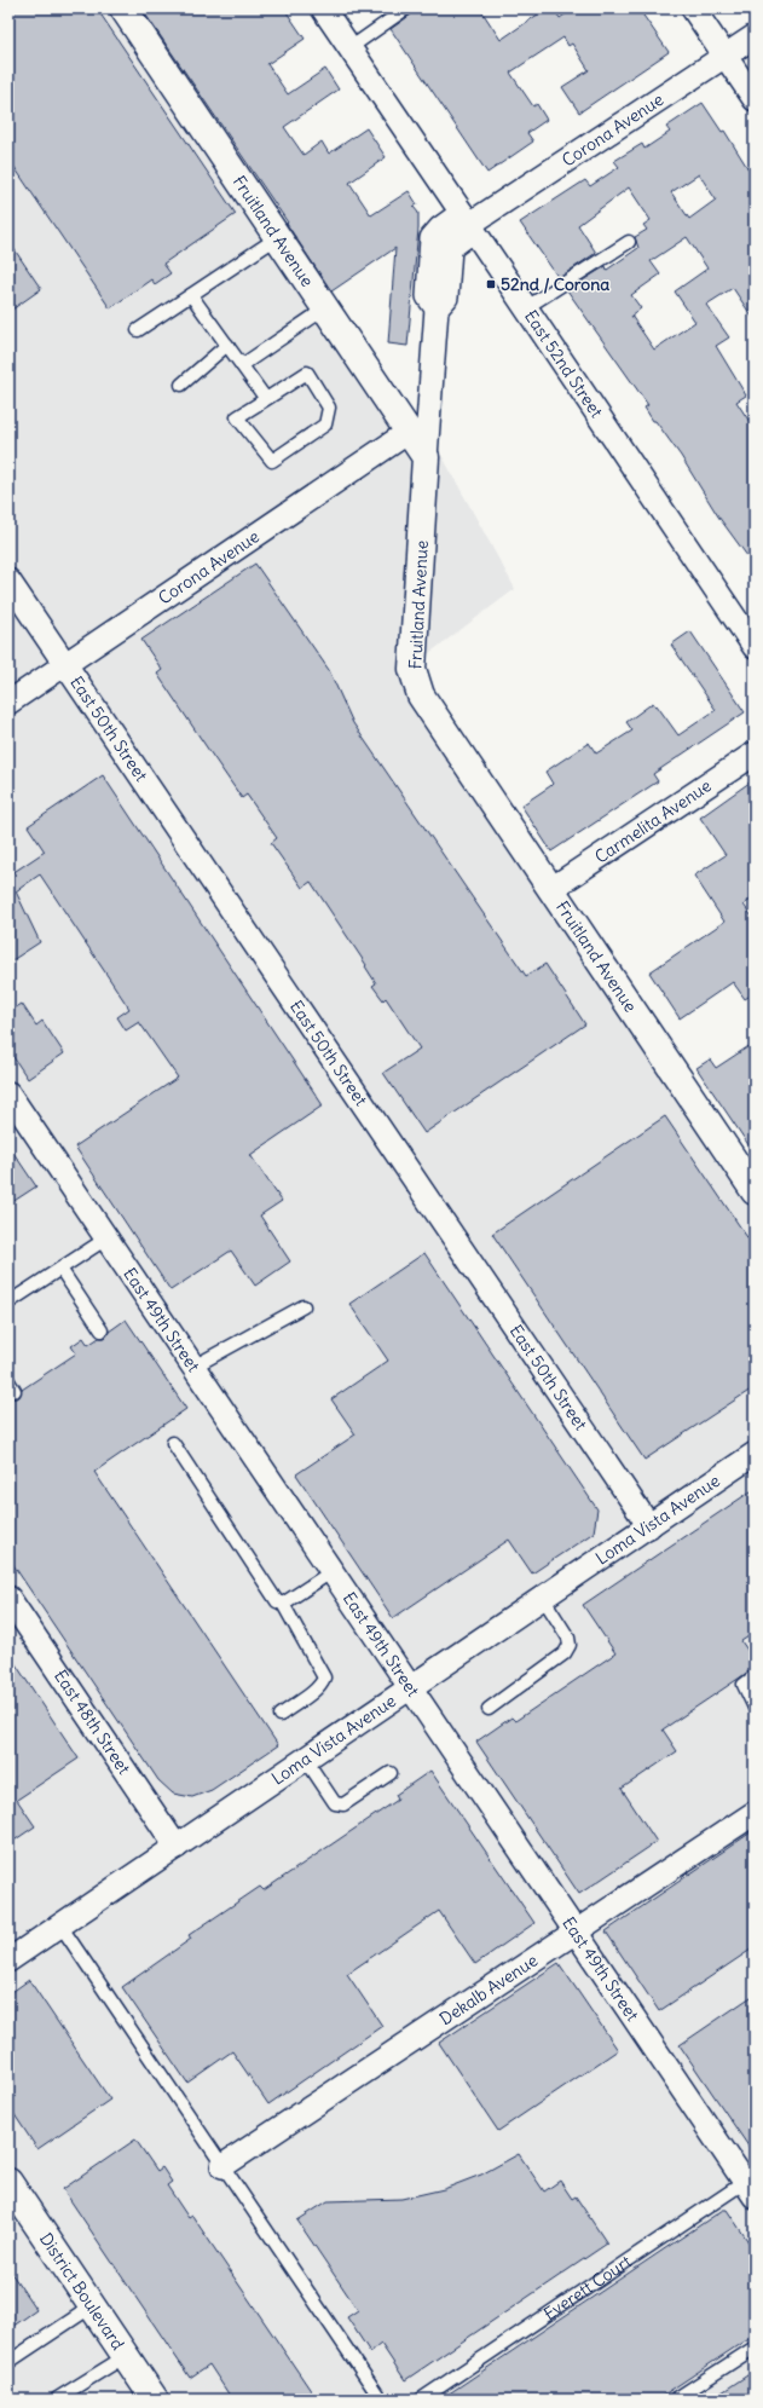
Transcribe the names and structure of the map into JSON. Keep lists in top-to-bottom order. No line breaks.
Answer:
{"streets":{"street":["Corona Avenue","Fruitland Avenue","East 52nd Street","East 50th Street","Carmelita Avenue","East 49th Street","Loma Vista Avenue","East 48th Street","Dekalb Avenue","District Boulevard"],"lane":["Everett Court"]},"crossings":[["Corona Avenue","Fruitland Avenue"],["Corona Avenue","East 52nd Street"],["Corona Avenue","East 50th Street"],["Fruitland Avenue","Carmelita Avenue"],["East 50th Street","Loma Vista Avenue"],["East 49th Street","Loma Vista Avenue"],["East 49th Street","Dekalb Avenue"],["East 49th Street","Everett Court"],["Loma Vista Avenue","East 48th Street"]],"places":{"transit":["52nd / Corona"]}}
